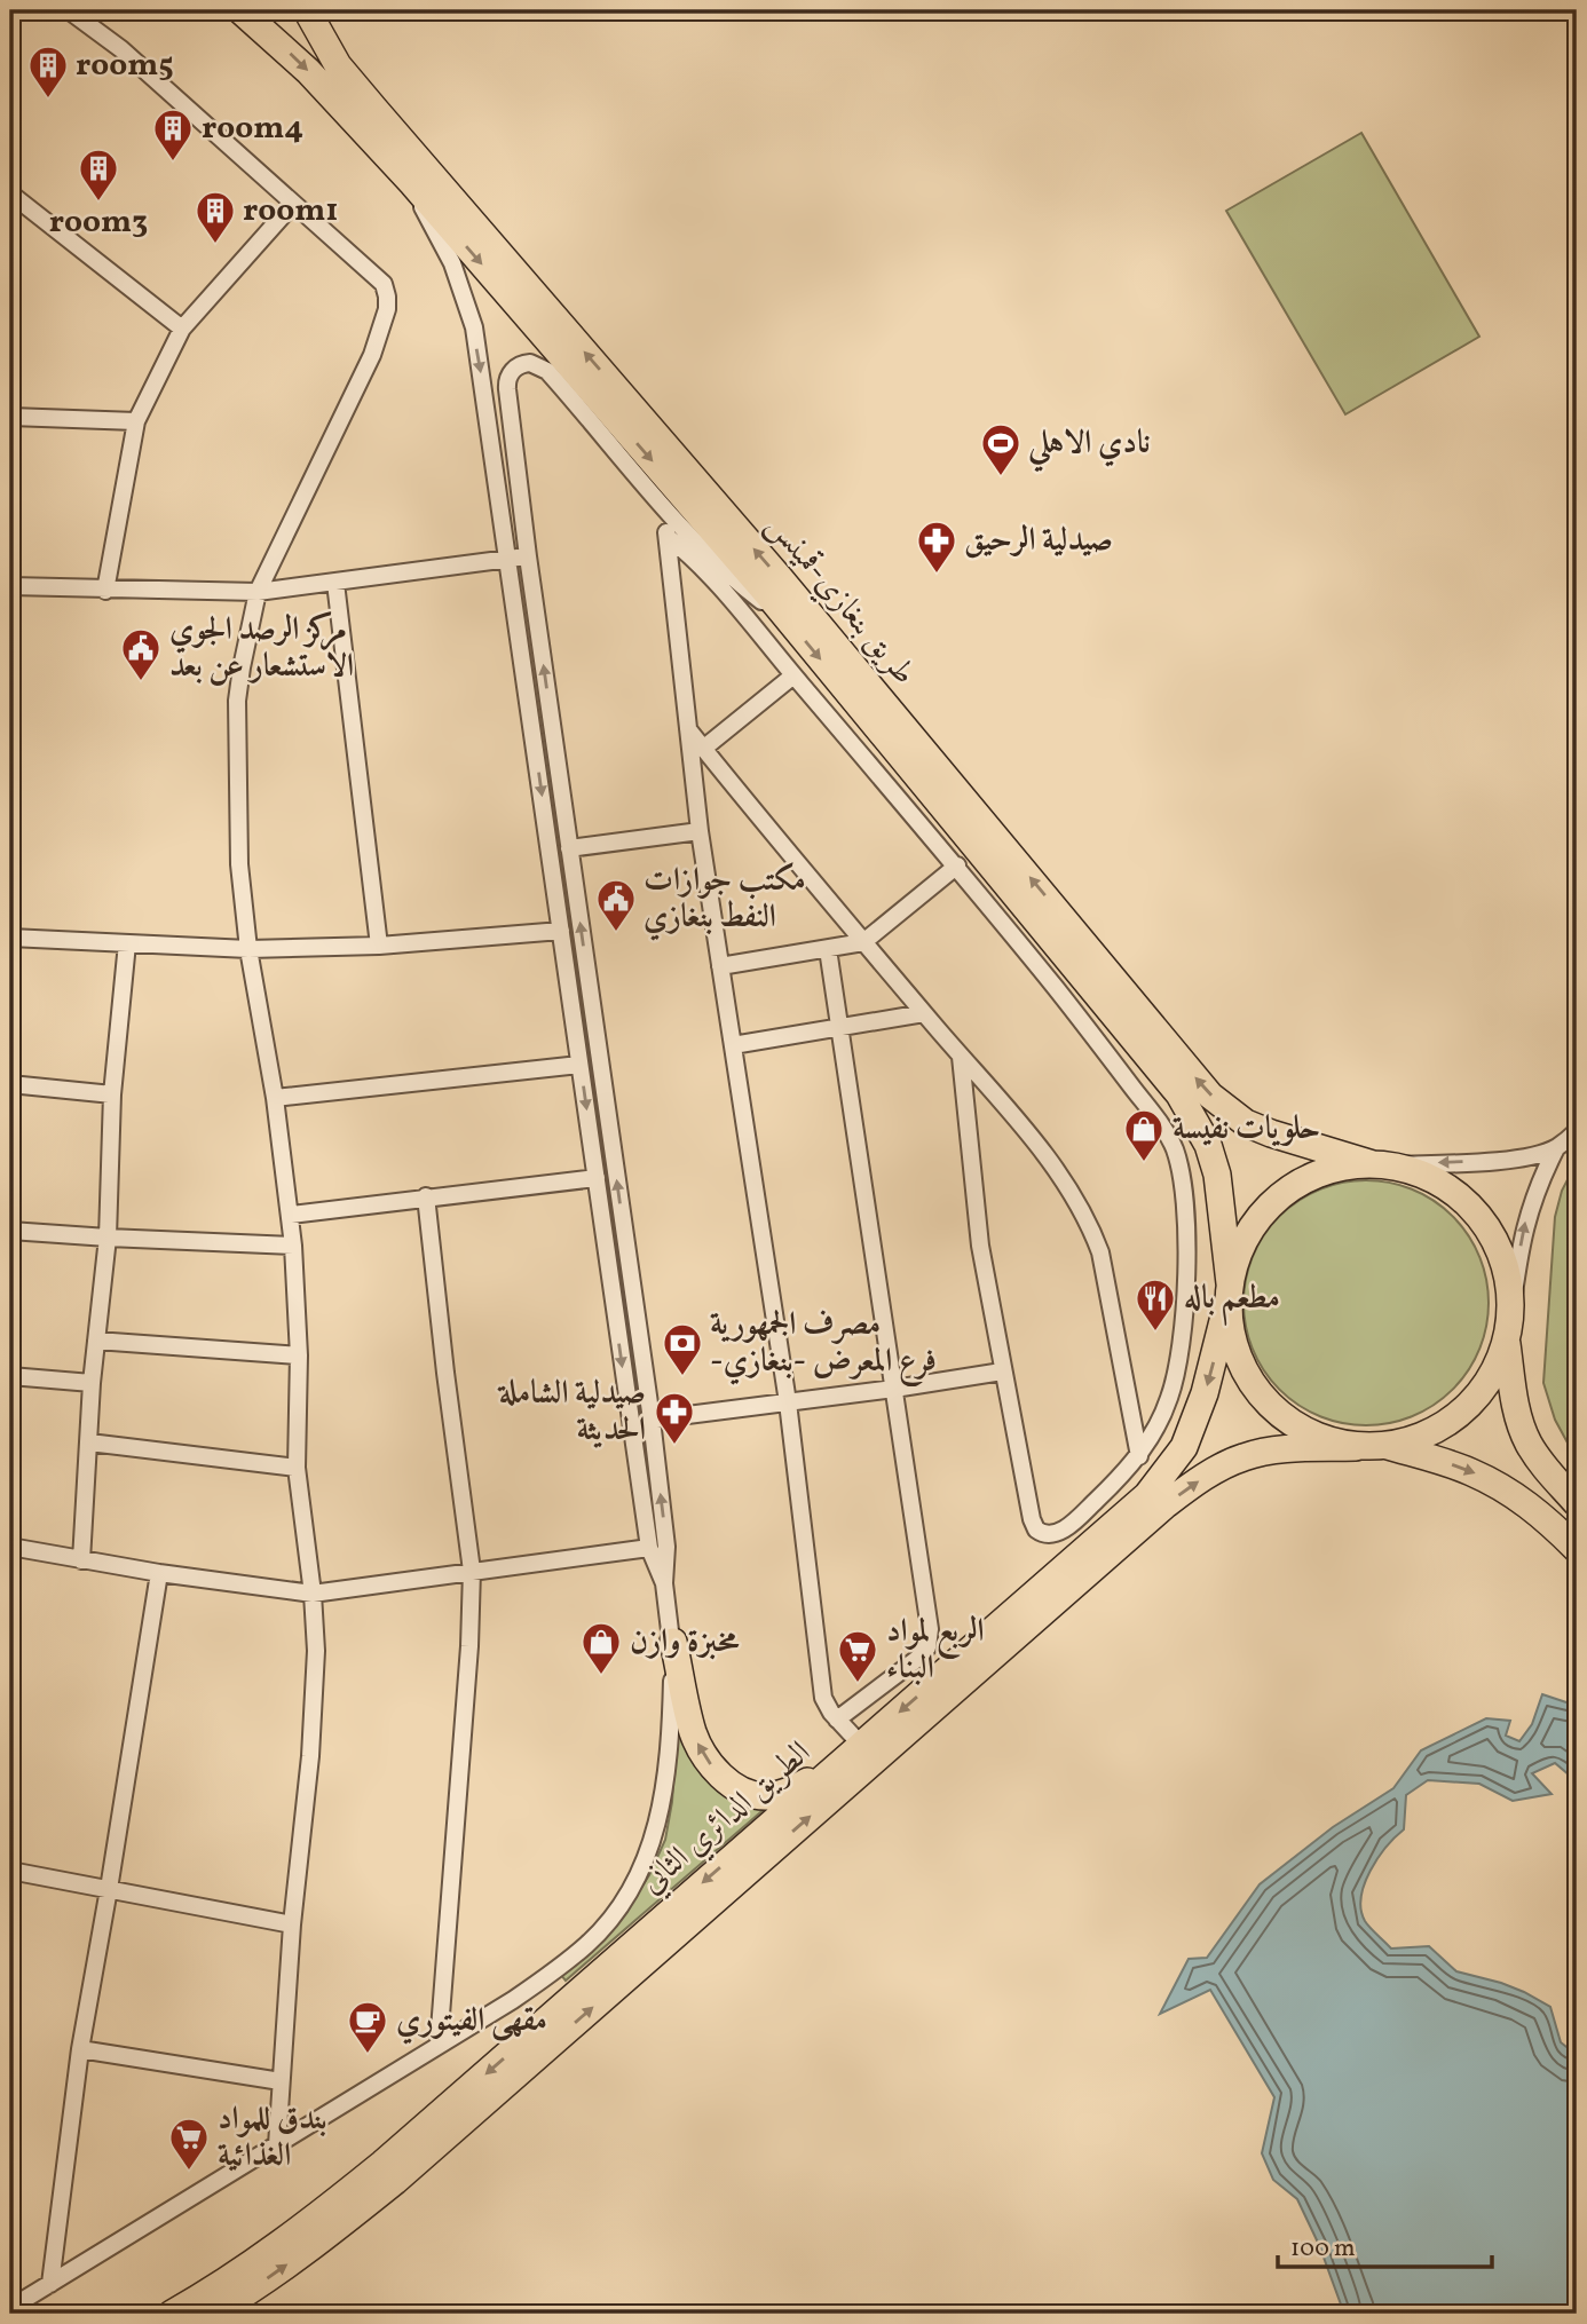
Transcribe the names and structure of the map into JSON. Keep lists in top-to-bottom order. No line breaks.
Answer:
{"streets":{"main road":["طريق بنغازي-قمينس","الطريق الدائري الثاني"]},"crossings":[["طريق بنغازي-قمينس","الطريق الدائري الثاني"]],"places":{"building":["room5","room4","room3","room1"],"sports":["نادي الاهلي"],"pharmacy":["صيدلية الرحيق","صيدلية الشاملة الحديثة"],"public building":["مركز الرصد الجوي الاستشعار عن بعد","مكتب جوازات النفط بنغازي"],"shop":["حلويات نفيسة","مخبزة وازن"],"restaurant":["مطعم باله"],"bank":["مصرف الجمهورية -فرع المعرض -بنغازي"],"supermarket":["الربع لمواد البناء","بندق للمواد الغذائية"],"cafe":["مقهى الفيتوري"]},"scale_bar":"100 m"}
